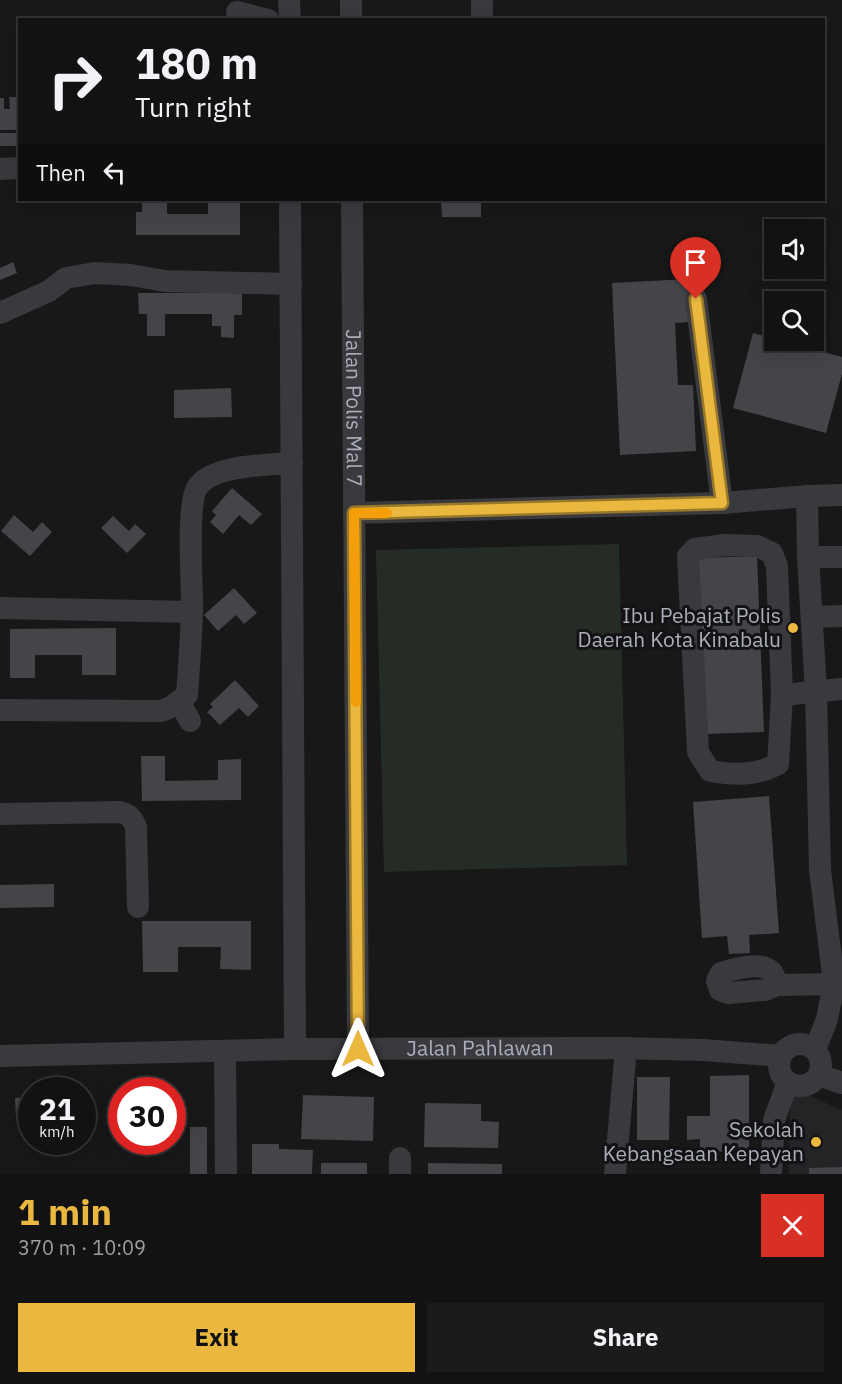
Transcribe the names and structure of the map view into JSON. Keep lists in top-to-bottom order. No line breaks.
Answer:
{"streets":{"street":["Jalan Polis Mal 7","Jalan Pahlawan"]},"crossings":[["Jalan Polis Mal 7","Jalan Pahlawan"]],"places":["Ibu Pebajat Polis Daerah Kota Kinabalu","Sekolah Kebangsaan Kepayan"],"page":{"turn":["180 m","Turn right"],"then":"Then","speed":"21 km/h","limit":"30","heading":["1 min","370 m · 10:09"],"buttons":["Exit","Share"]}}
